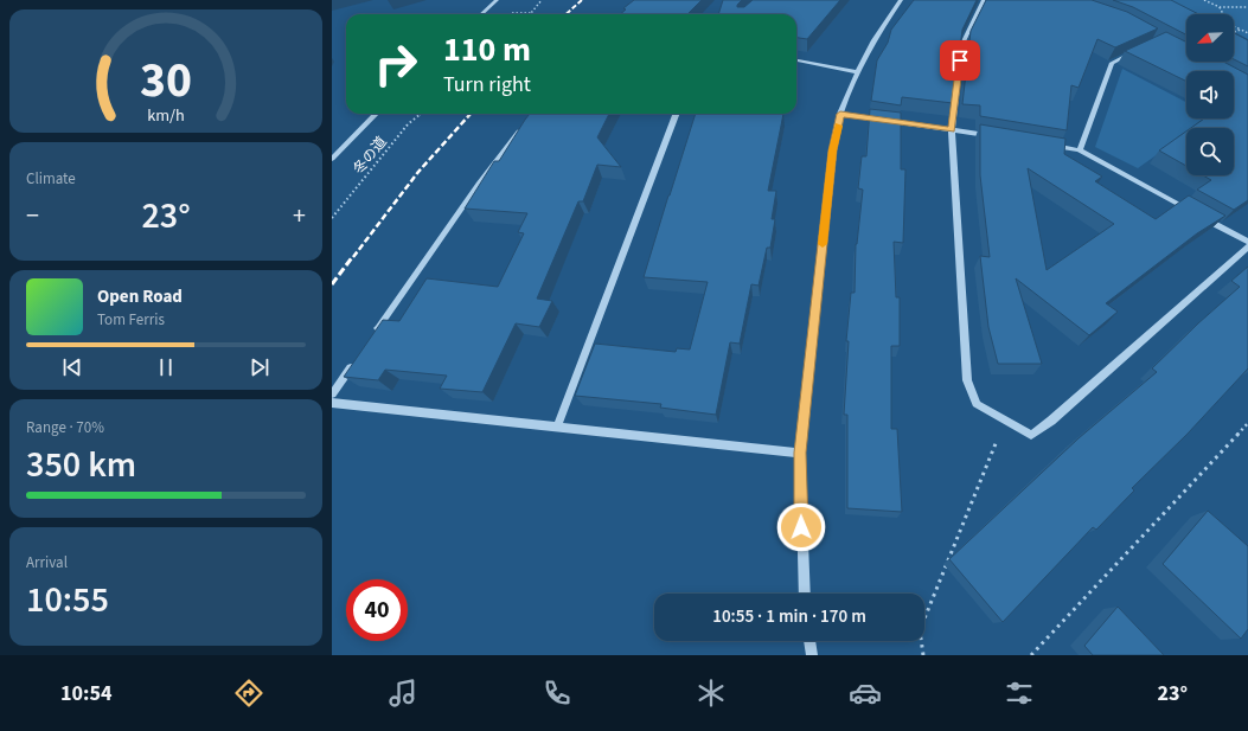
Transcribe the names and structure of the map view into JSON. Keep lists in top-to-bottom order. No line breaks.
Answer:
{"streets":{"path":["冬の道"]},"north":"bottom left","page":{"turn":["110 m","Turn right"],"tile":["Climate",["Range · 70%","350 km"],["Arrival","10:55"]],"heat":["−","23°","+"],"song":["Open Road","Tom Ferris"],"limit":"40","trip":"10:55 · 1 min · 170 m","tabs":["10:54","23°"],"gauge":["30","km/h"]}}
